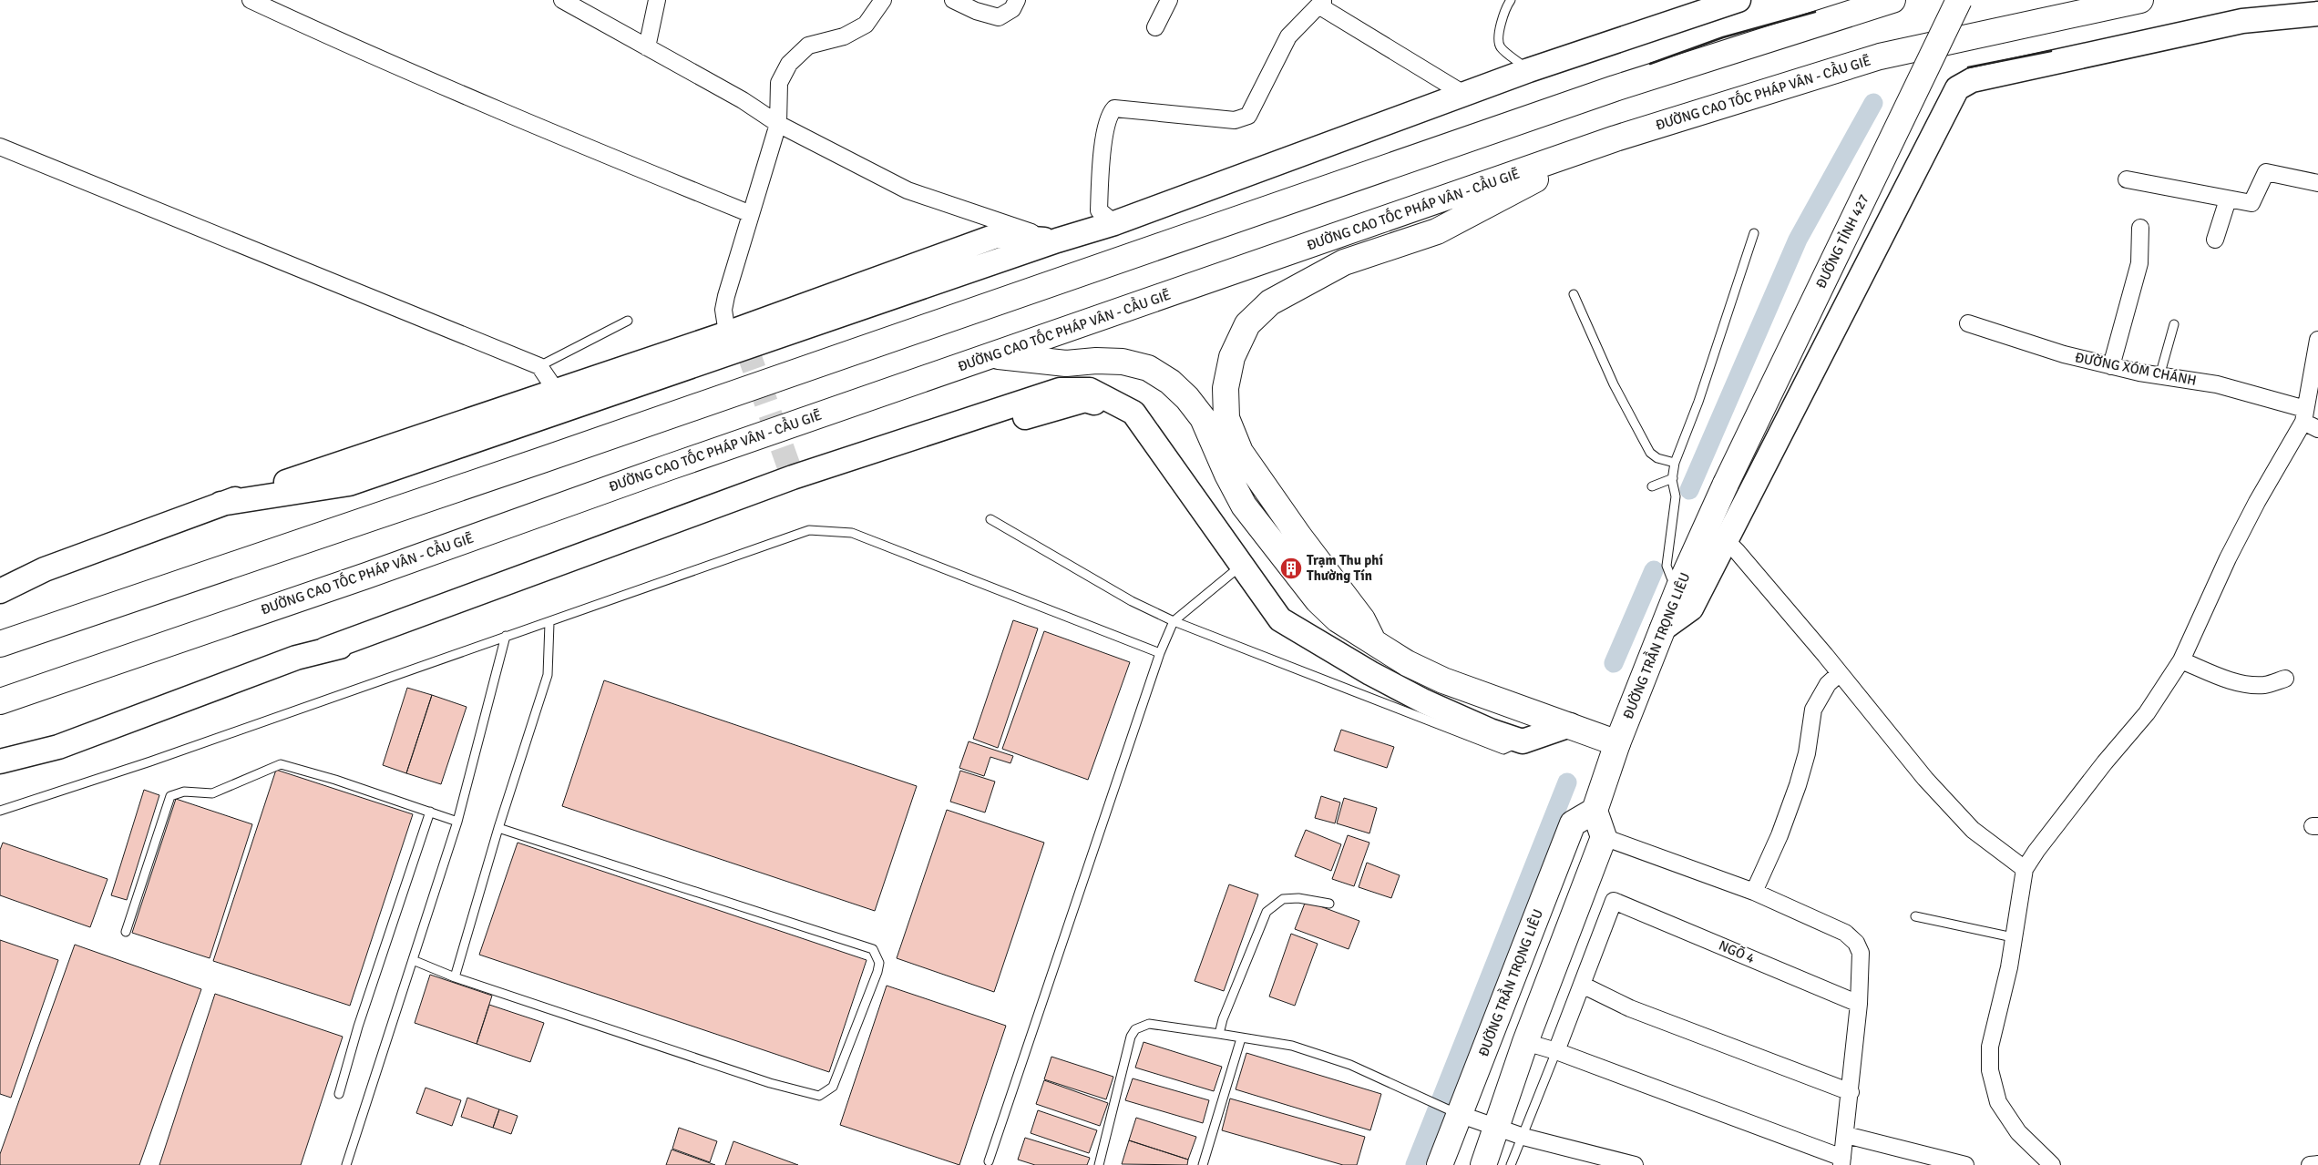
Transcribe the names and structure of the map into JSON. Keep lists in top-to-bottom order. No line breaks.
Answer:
{"streets":{"main road":["ĐƯỜNG CAO TỐC PHÁP VÂN - CẦU GIẼ","ĐƯỜNG TỈNH 427","ĐƯỜNG TRẦN TRỌNG LIÊU"],"street":["ĐƯỜNG XÓM CHÁNH","NGÕ 4"]},"crossings":[["ĐƯỜNG TỈNH 427","ĐƯỜNG TRẦN TRỌNG LIÊU"]],"places":{"building":["Trạm Thu phí Thường Tín"]}}
